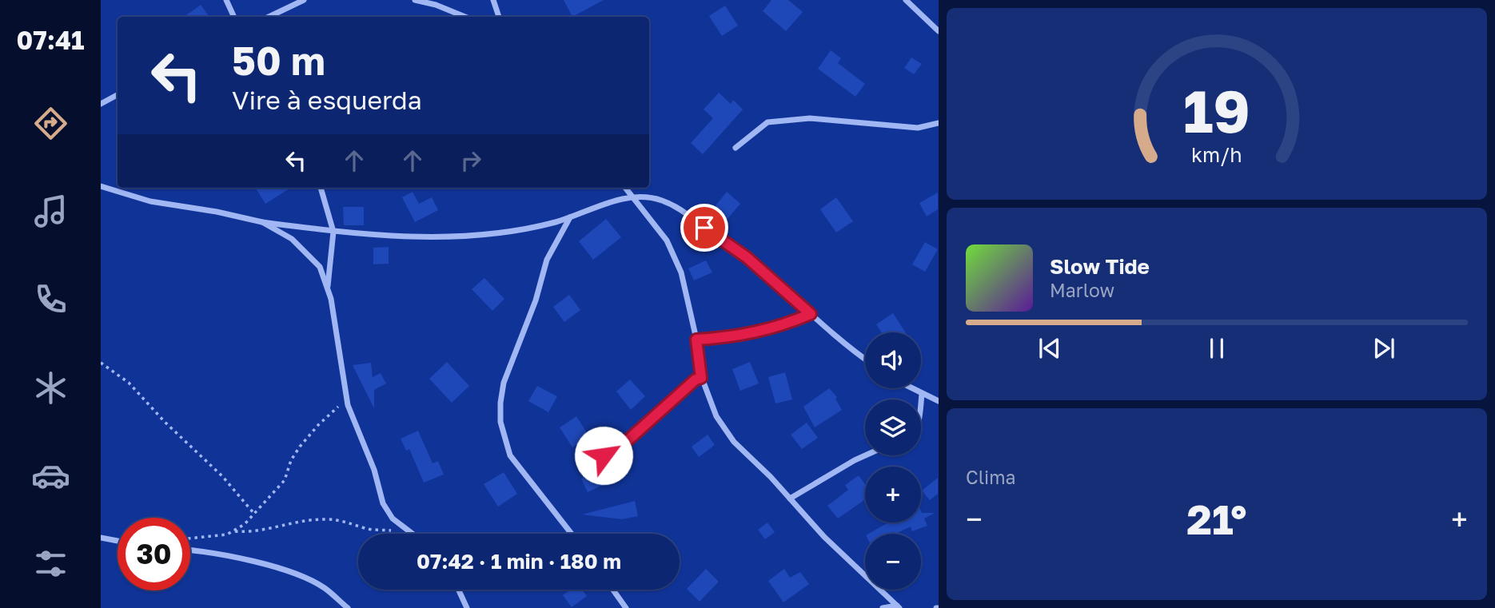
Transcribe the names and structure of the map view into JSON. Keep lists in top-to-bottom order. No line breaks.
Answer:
{"page":{"tabs":"07:41","turn":["50 m","Vire à esquerda"],"song":["Slow Tide","Marlow"],"map_buttons":["+","−"],"tile":"Clima","heat":["−","21°","+"],"limit":"30","trip":"07:42 · 1 min · 180 m","gauge":["19","km/h"]}}
